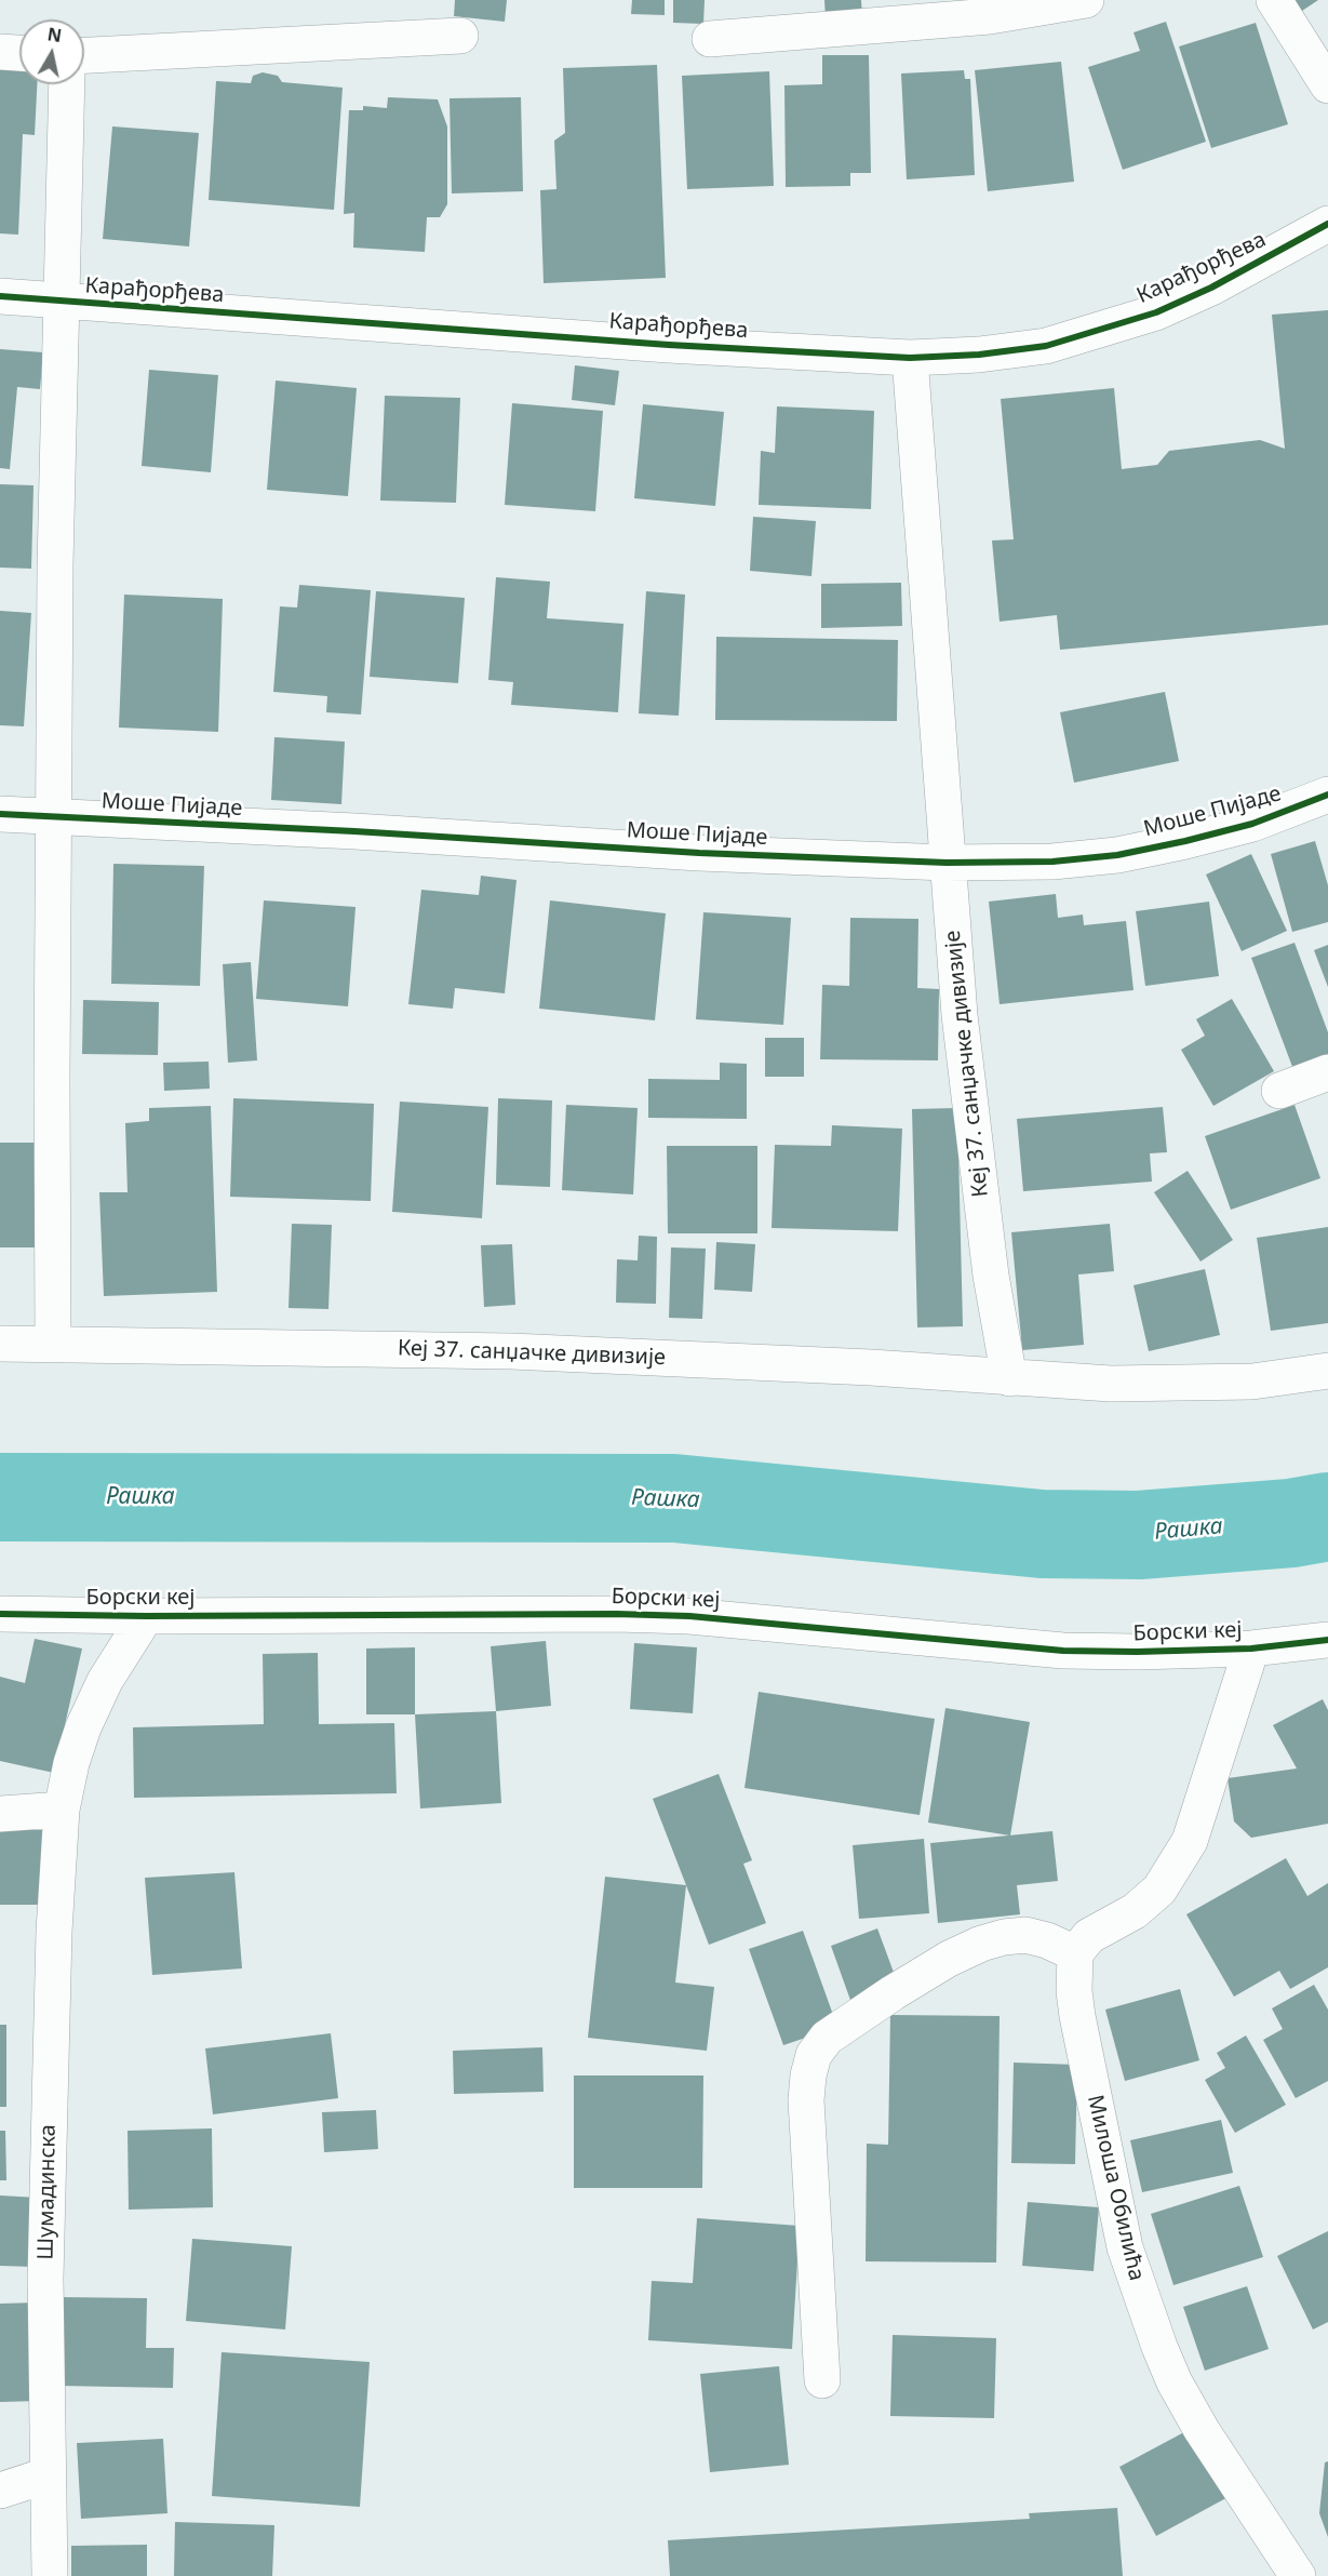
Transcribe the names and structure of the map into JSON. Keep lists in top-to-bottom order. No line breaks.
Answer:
{"streets":{"street":["Карађорђева","Моше Пијаде","Кеј 37. санџачке дивизије","Борски кеј","Милоша Обилића","Шумадинска"]},"crossings":[["Карађорђева","Моше Пијаде"],["Моше Пијаде","Кеј 37. санџачке дивизије"],["Борски кеј","Шумадинска"]],"water":["Рашка"],"north":"top"}
